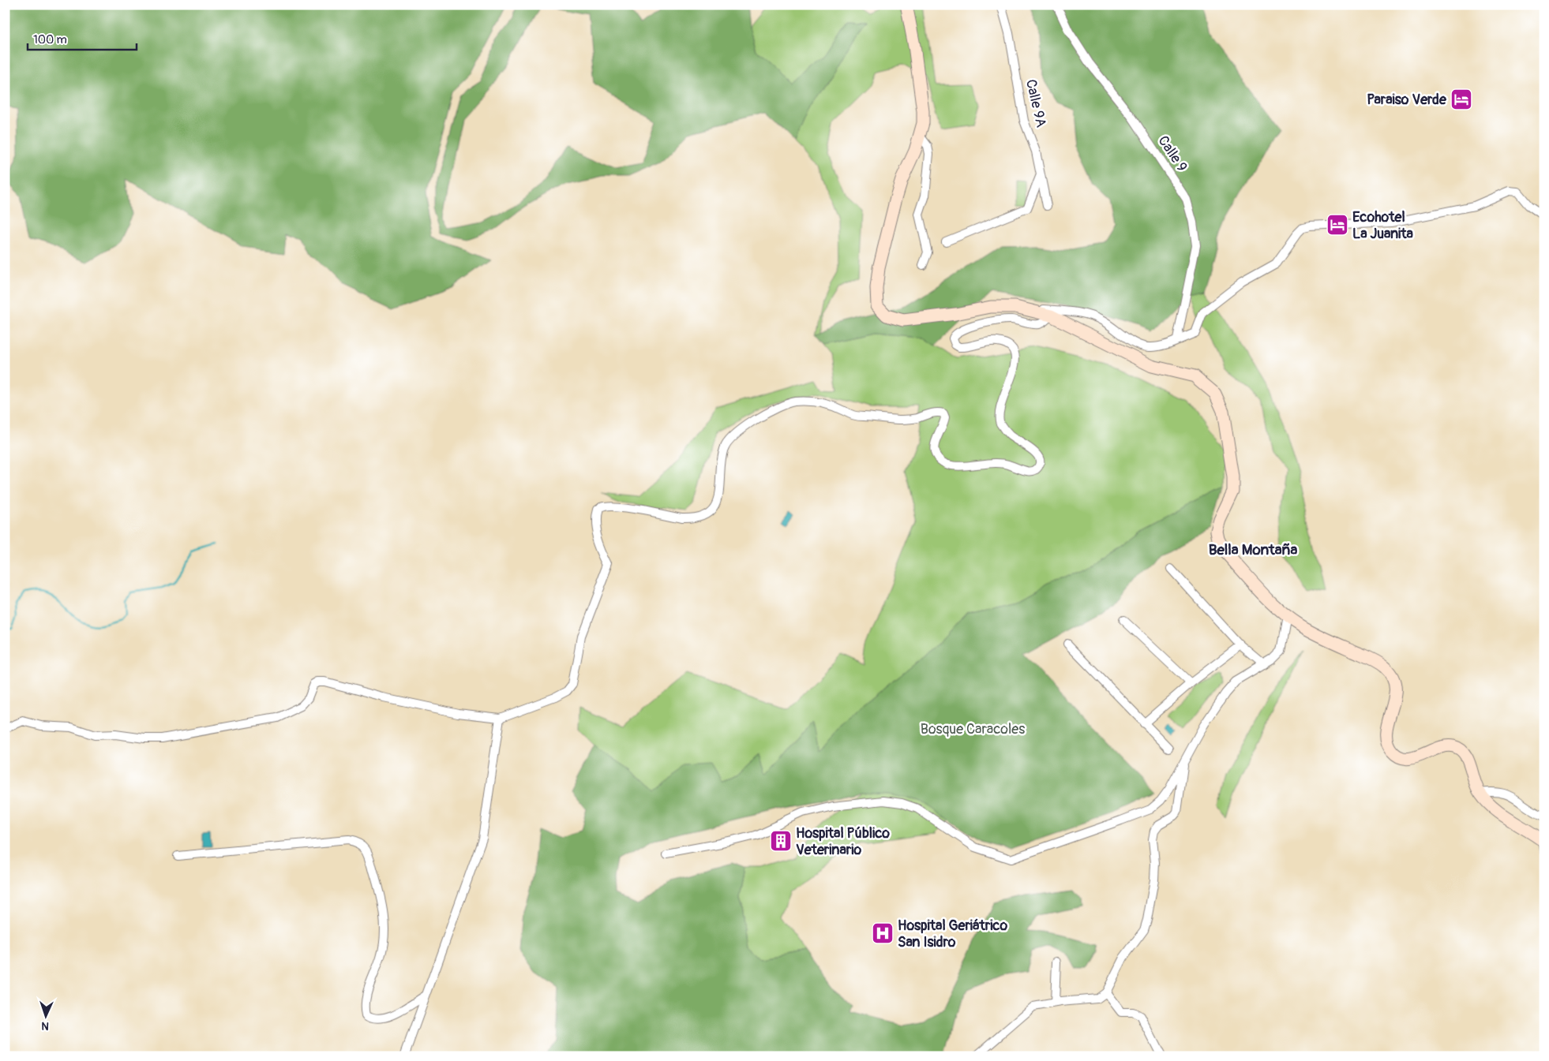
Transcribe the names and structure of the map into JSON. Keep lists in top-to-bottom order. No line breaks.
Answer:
{"streets":{"street":["Calle 9A","Calle 9"]},"districts":["Bella Montaña"],"parks":["Bosque Caracoles"],"places":{"hotel":["Paraiso Verde","Ecohotel La Juanita"],"building":["Hospital Público Veterinario"],"hospital":["Hospital Geriátrico San Isidro"]},"scale_bar":"100 m","north":"bottom"}
